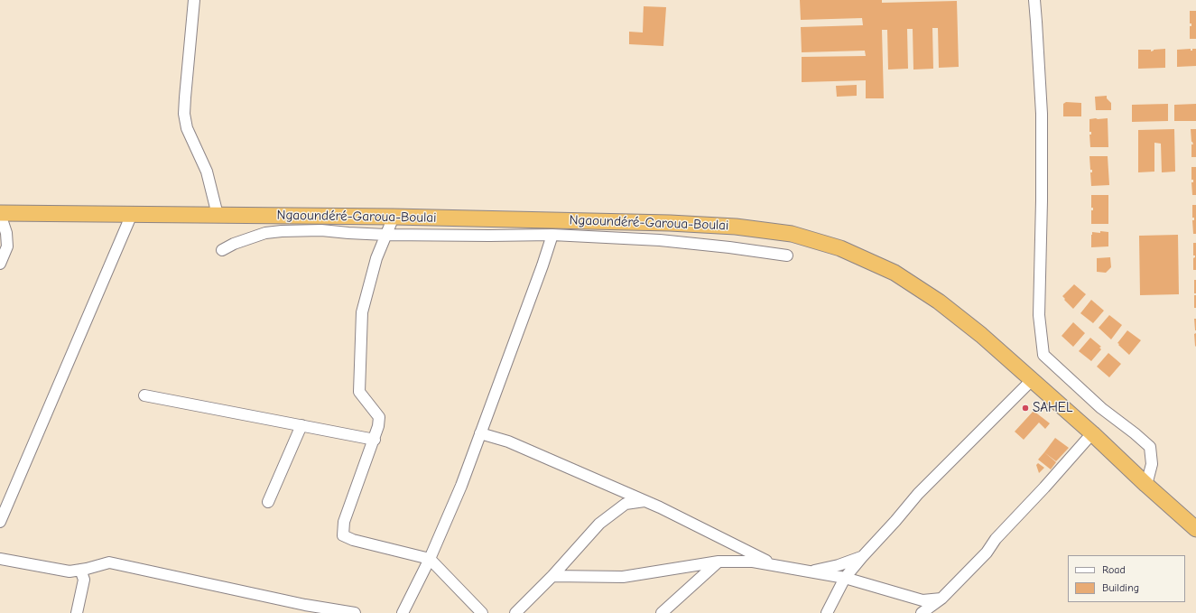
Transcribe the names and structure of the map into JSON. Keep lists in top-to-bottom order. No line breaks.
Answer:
{"streets":{"highway":["Ngaoundéré-Garoua-Boulai"]},"places":["SAHEL"],"legend":["Road","Building"]}
